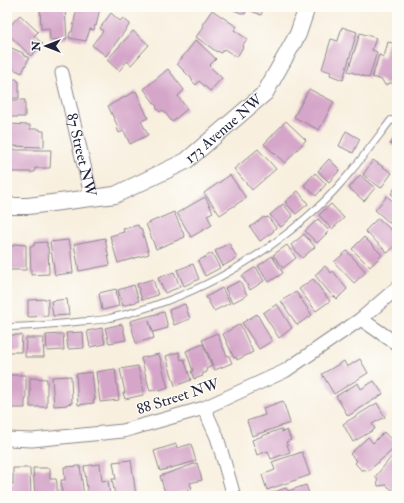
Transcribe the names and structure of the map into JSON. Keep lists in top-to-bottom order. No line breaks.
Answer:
{"streets":{"street":["173 Avenue NW","87 Street NW","88 Street NW"]},"crossings":[["173 Avenue NW","87 Street NW"]],"north":"left"}
